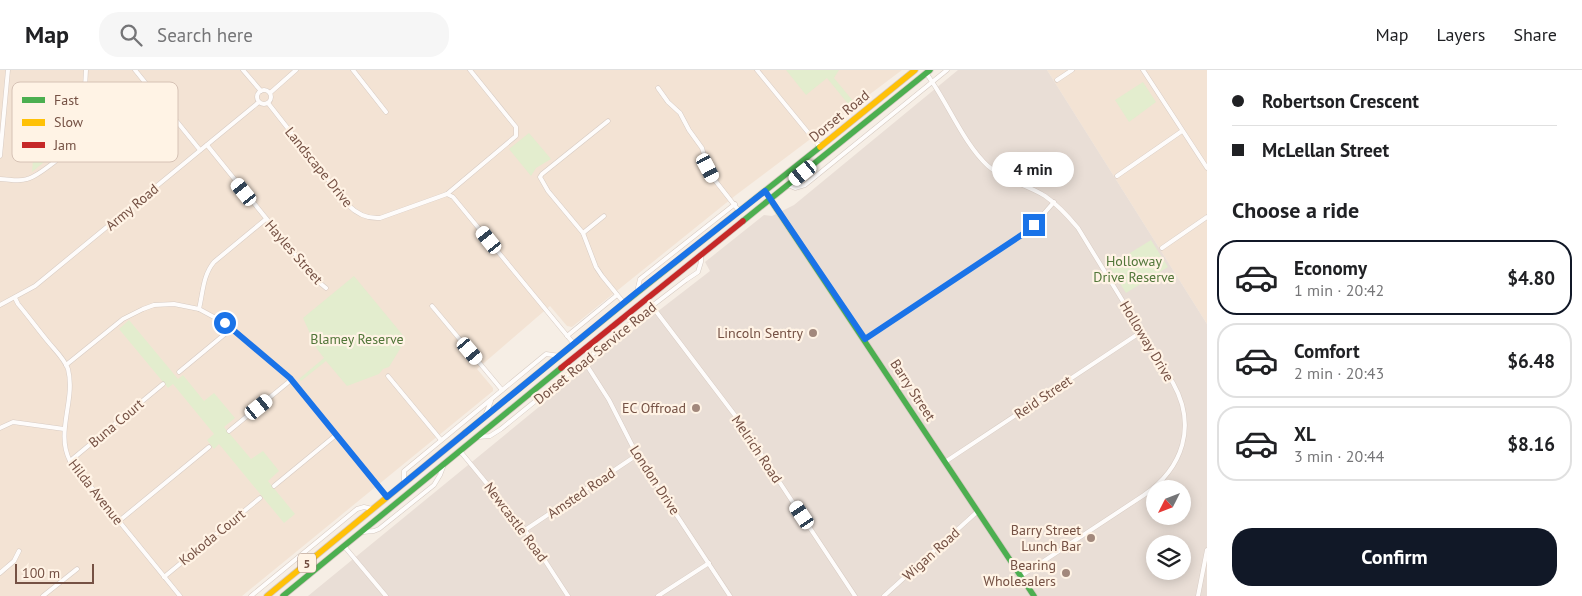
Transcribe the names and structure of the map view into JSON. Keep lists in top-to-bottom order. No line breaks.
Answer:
{"streets":{"main road":["Dorset Road","Barry Street","5"],"street":["Landscape Drive","Army Road","Hayles Street","Holloway Drive","Dorset Road Service Road","Reid Street","Buna Court","Melrich Road","London Drive","Hilda Avenue","Amsted Road","Newcastle Road","Kokoda Court","Wigan Road"]},"crossings":[["Dorset Road","Holloway Drive"],["Dorset Road","Dorset Road Service Road"],["Dorset Road","Barry Street"],["Dorset Road","Newcastle Road"],["Landscape Drive","Army Road"],["Army Road","Hayles Street"],["Holloway Drive","Barry Street"],["Holloway Drive","Reid Street"],["Dorset Road Service Road","Melrich Road"],["Dorset Road Service Road","London Drive"],["Barry Street","Reid Street"],["Barry Street","Wigan Road"],["Buna Court","Hilda Avenue"],["London Drive","Amsted Road"],["Hilda Avenue","Kokoda Court"],["Amsted Road","Newcastle Road"]],"parks":["Holloway Drive Reserve","Blamey Reserve"],"places":["Lincoln Sentry","EC Offroad","Barry Street Lunch Bar","Bearing Wholesalers"],"legend":["Fast","Slow","Jam"],"scale_bar":"100 m","north":"bottom left","page":{"header":"Map","search":"Search here","nav":["Map","Layers","Share"],"banner":["Robertson Crescent","McLellan Street"],"bubble":"4 min","heading":"Choose a ride","list":[{"name":"Economy","note":"1 min · 20:42","value":"$4.80"},{"name":"Comfort","note":"2 min · 20:43","value":"$6.48"},{"name":"XL","note":"3 min · 20:44","value":"$8.16"}],"buttons":"Confirm","scale":"100 m"}}
